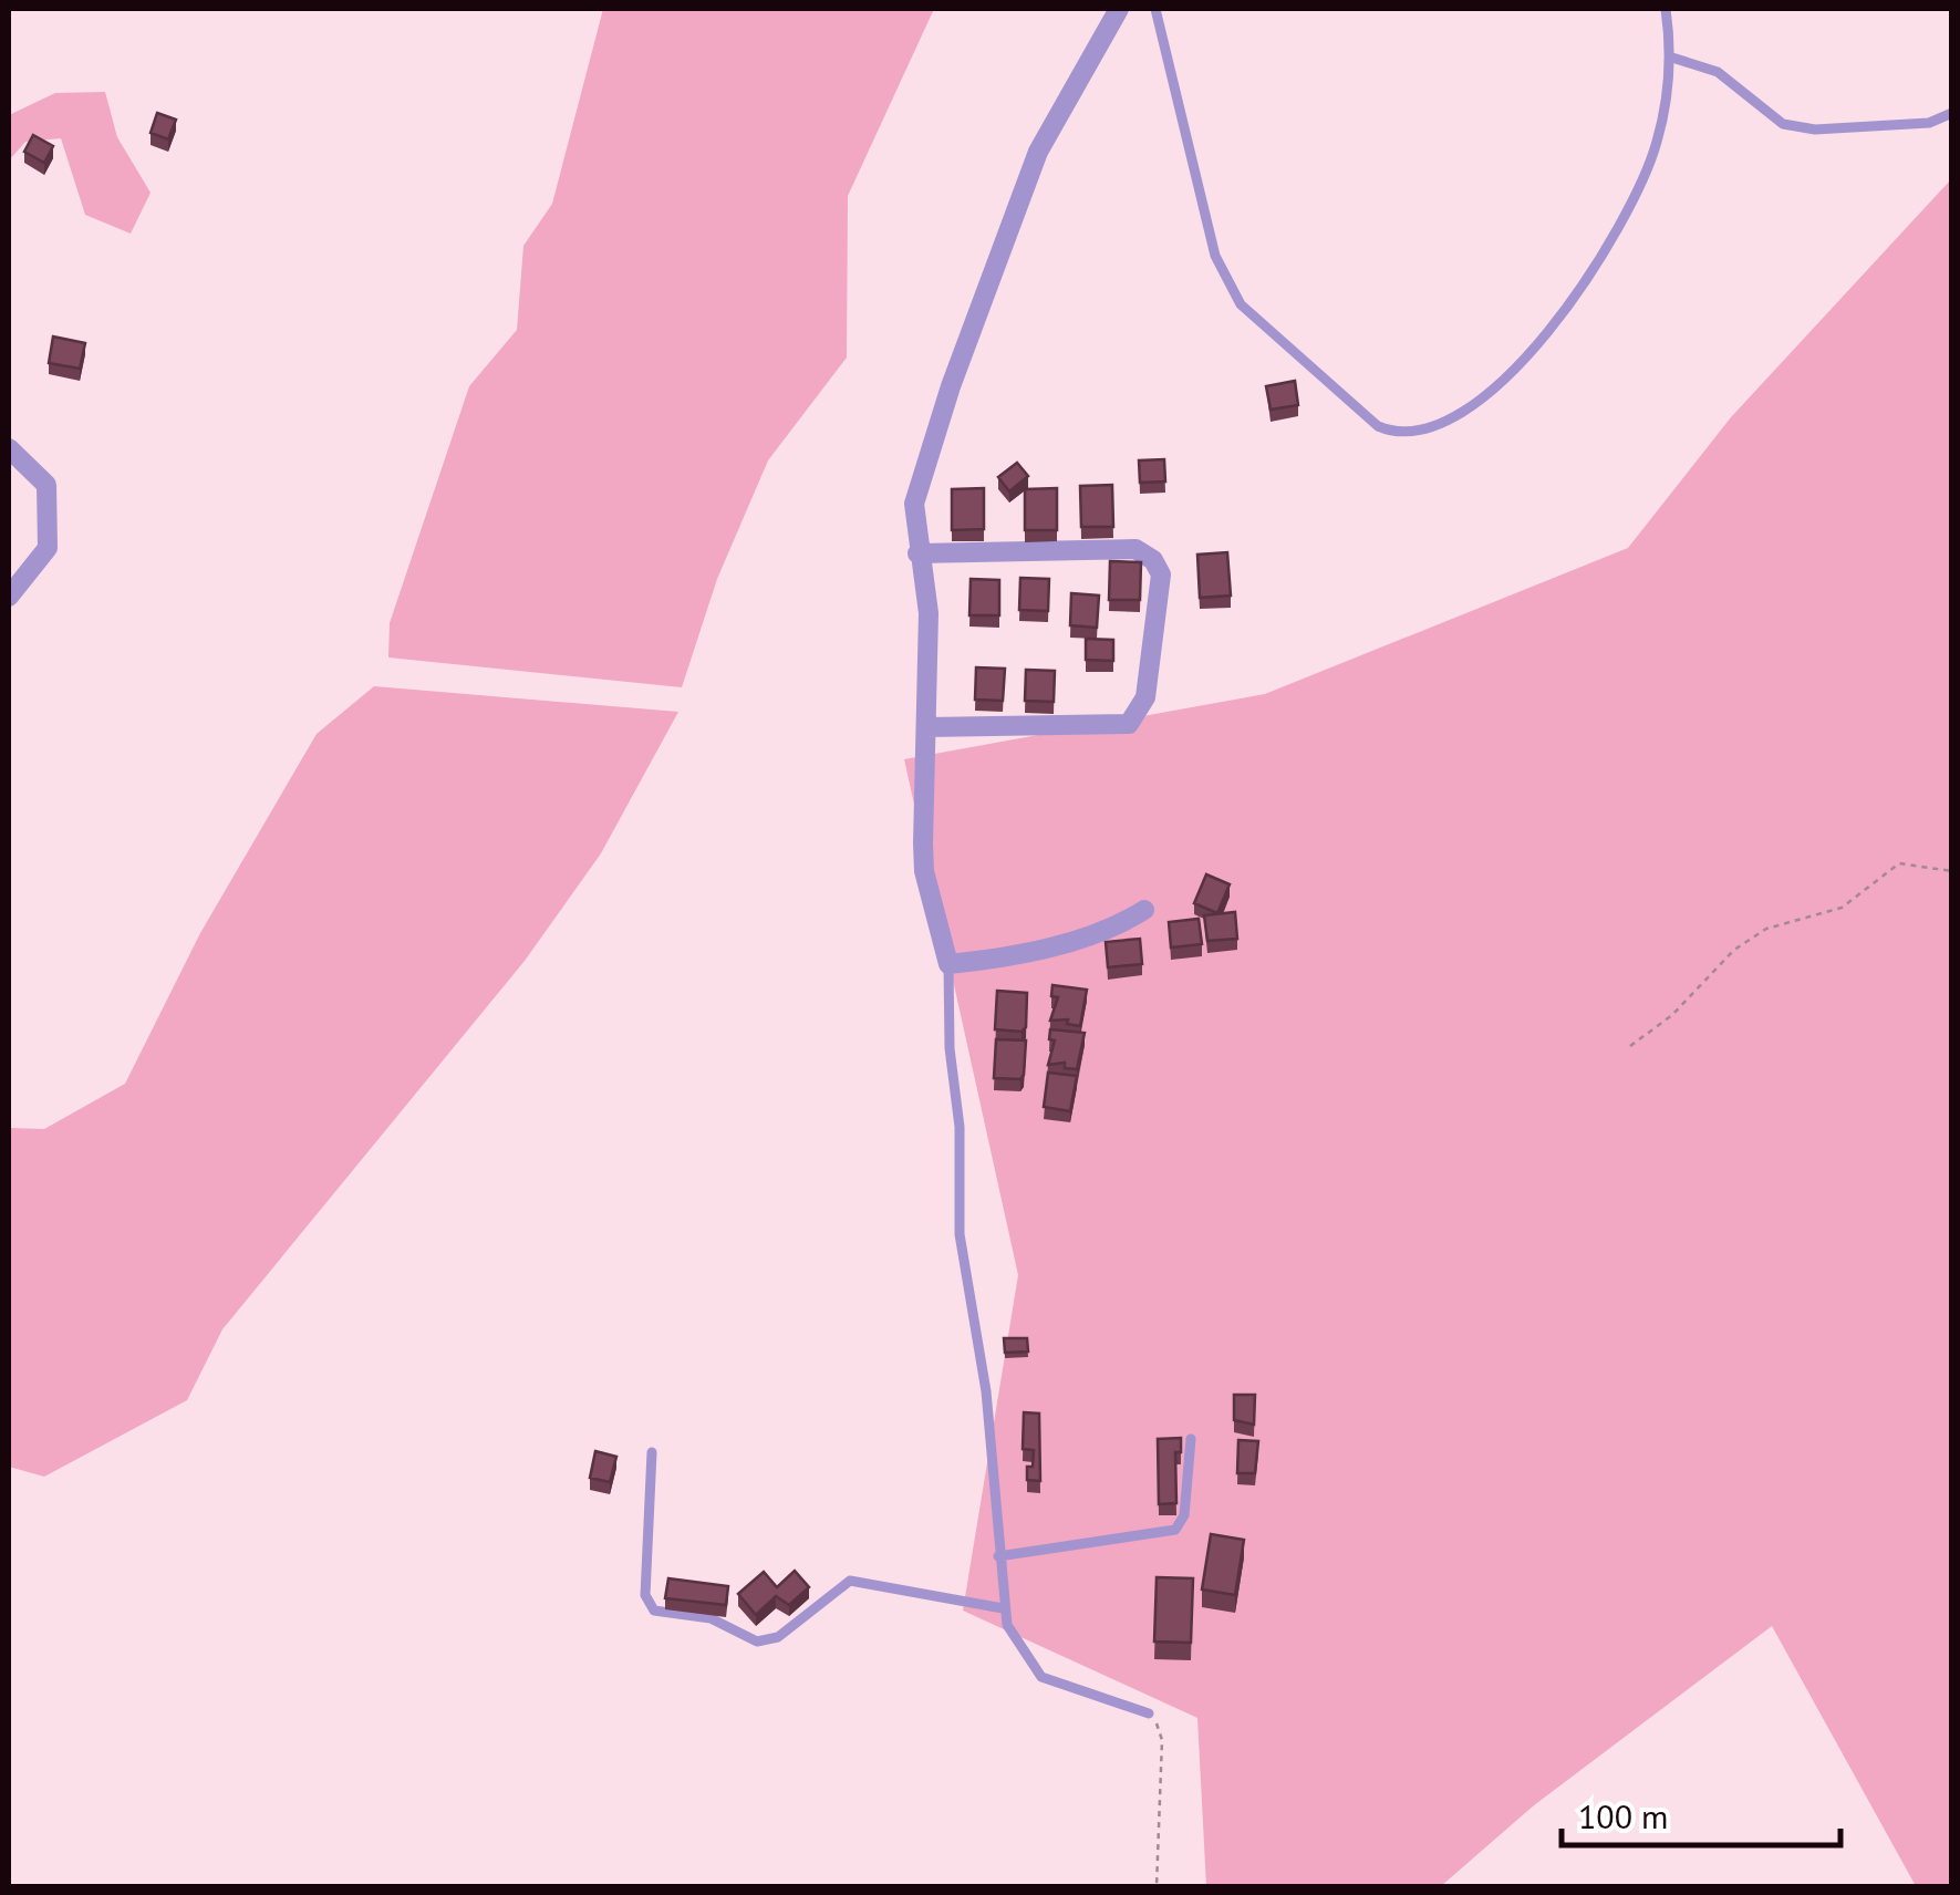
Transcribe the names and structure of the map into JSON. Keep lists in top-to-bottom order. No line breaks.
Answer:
{"scale_bar":"100 m"}
